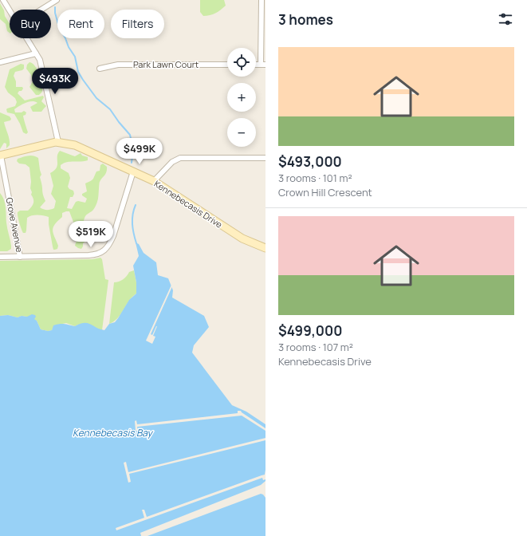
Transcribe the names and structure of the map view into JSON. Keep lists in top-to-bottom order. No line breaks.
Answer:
{"streets":{"street":["Park Lawn Court","Kennebecasis Drive","Grove Avenue"]},"crossings":[["Kennebecasis Drive","Grove Avenue"]],"water":["Kennebecasis Bay"],"page":{"heading":"3 homes","chip":["Buy","Rent","Filters"],"list":[{"name":"$493,000","note":"3 rooms · 101 m² · Crown Hill Crescent"},{"name":"$499,000","note":"3 rooms · 107 m² · Kennebecasis Drive"}],"map_buttons":["+","−"],"price":["$493K","$499K","$519K"]}}
